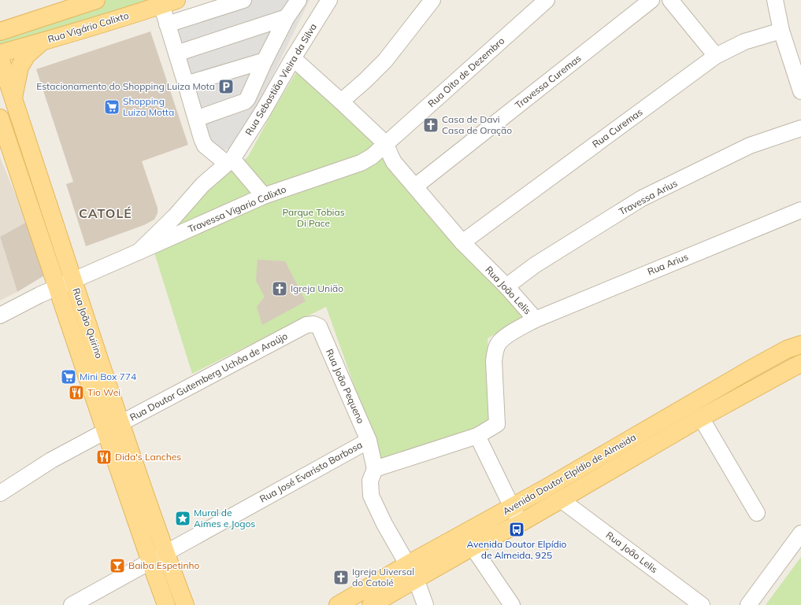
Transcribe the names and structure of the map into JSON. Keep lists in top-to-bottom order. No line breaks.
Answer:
{"streets":{"main road":["Rua Vigário Calixto","Rua João Quirino","Avenida Doutor Elpídio de Almeida"],"street":["Rua Oito de Dezembro","Rua Sebastião Vieira da Silva","Travessa Curemas","Rua Curemas","Travessa Arius","Travessa Vigario Calixto","Rua Arius","Rua João Lelis","Rua Doutor Gutemberg Uchôa de Araújo","Rua João Pequeno","Rua José Evaristo Barbosa"]},"crossings":[["Rua Oito de Dezembro","Travessa Vigario Calixto"],["Rua Oito de Dezembro","Rua João Lelis"],["Rua Sebastião Vieira da Silva","Travessa Vigario Calixto"],["Rua Sebastião Vieira da Silva","Rua João Quirino"],["Travessa Curemas","Rua João Lelis"],["Rua Curemas","Rua João Lelis"],["Travessa Arius","Rua João Lelis"],["Travessa Vigario Calixto","Rua João Lelis"],["Rua Arius","Rua João Lelis"],["Rua João Lelis","Avenida Doutor Elpídio de Almeida"],["Rua João Quirino","Rua Doutor Gutemberg Uchôa de Araújo"],["Rua João Quirino","Rua José Evaristo Barbosa"],["Rua Doutor Gutemberg Uchôa de Araújo","Rua João Pequeno"],["Rua João Pequeno","Rua José Evaristo Barbosa"],["Rua João Pequeno","Avenida Doutor Elpídio de Almeida"]],"districts":["CATOLÉ"],"parks":["Parque Tobias Di Pace"],"places":{"parking":["Estacionamento do Shopping Luiza Mota"],"supermarket":["Shopping Luiza Motta","Mini Box 774"],"church":["Casa de Davi Casa de Oração","Igreja União","Igreja Uiversal do Catolé"],"restaurant":["Tio Wei","Dida's Lanches"],"place":["Mural de Aimes e Jogos"],"bus stop":["Avenida Doutor Elpídio de Almeida, 925"],"bar":["Baiba Espetinho"]}}
